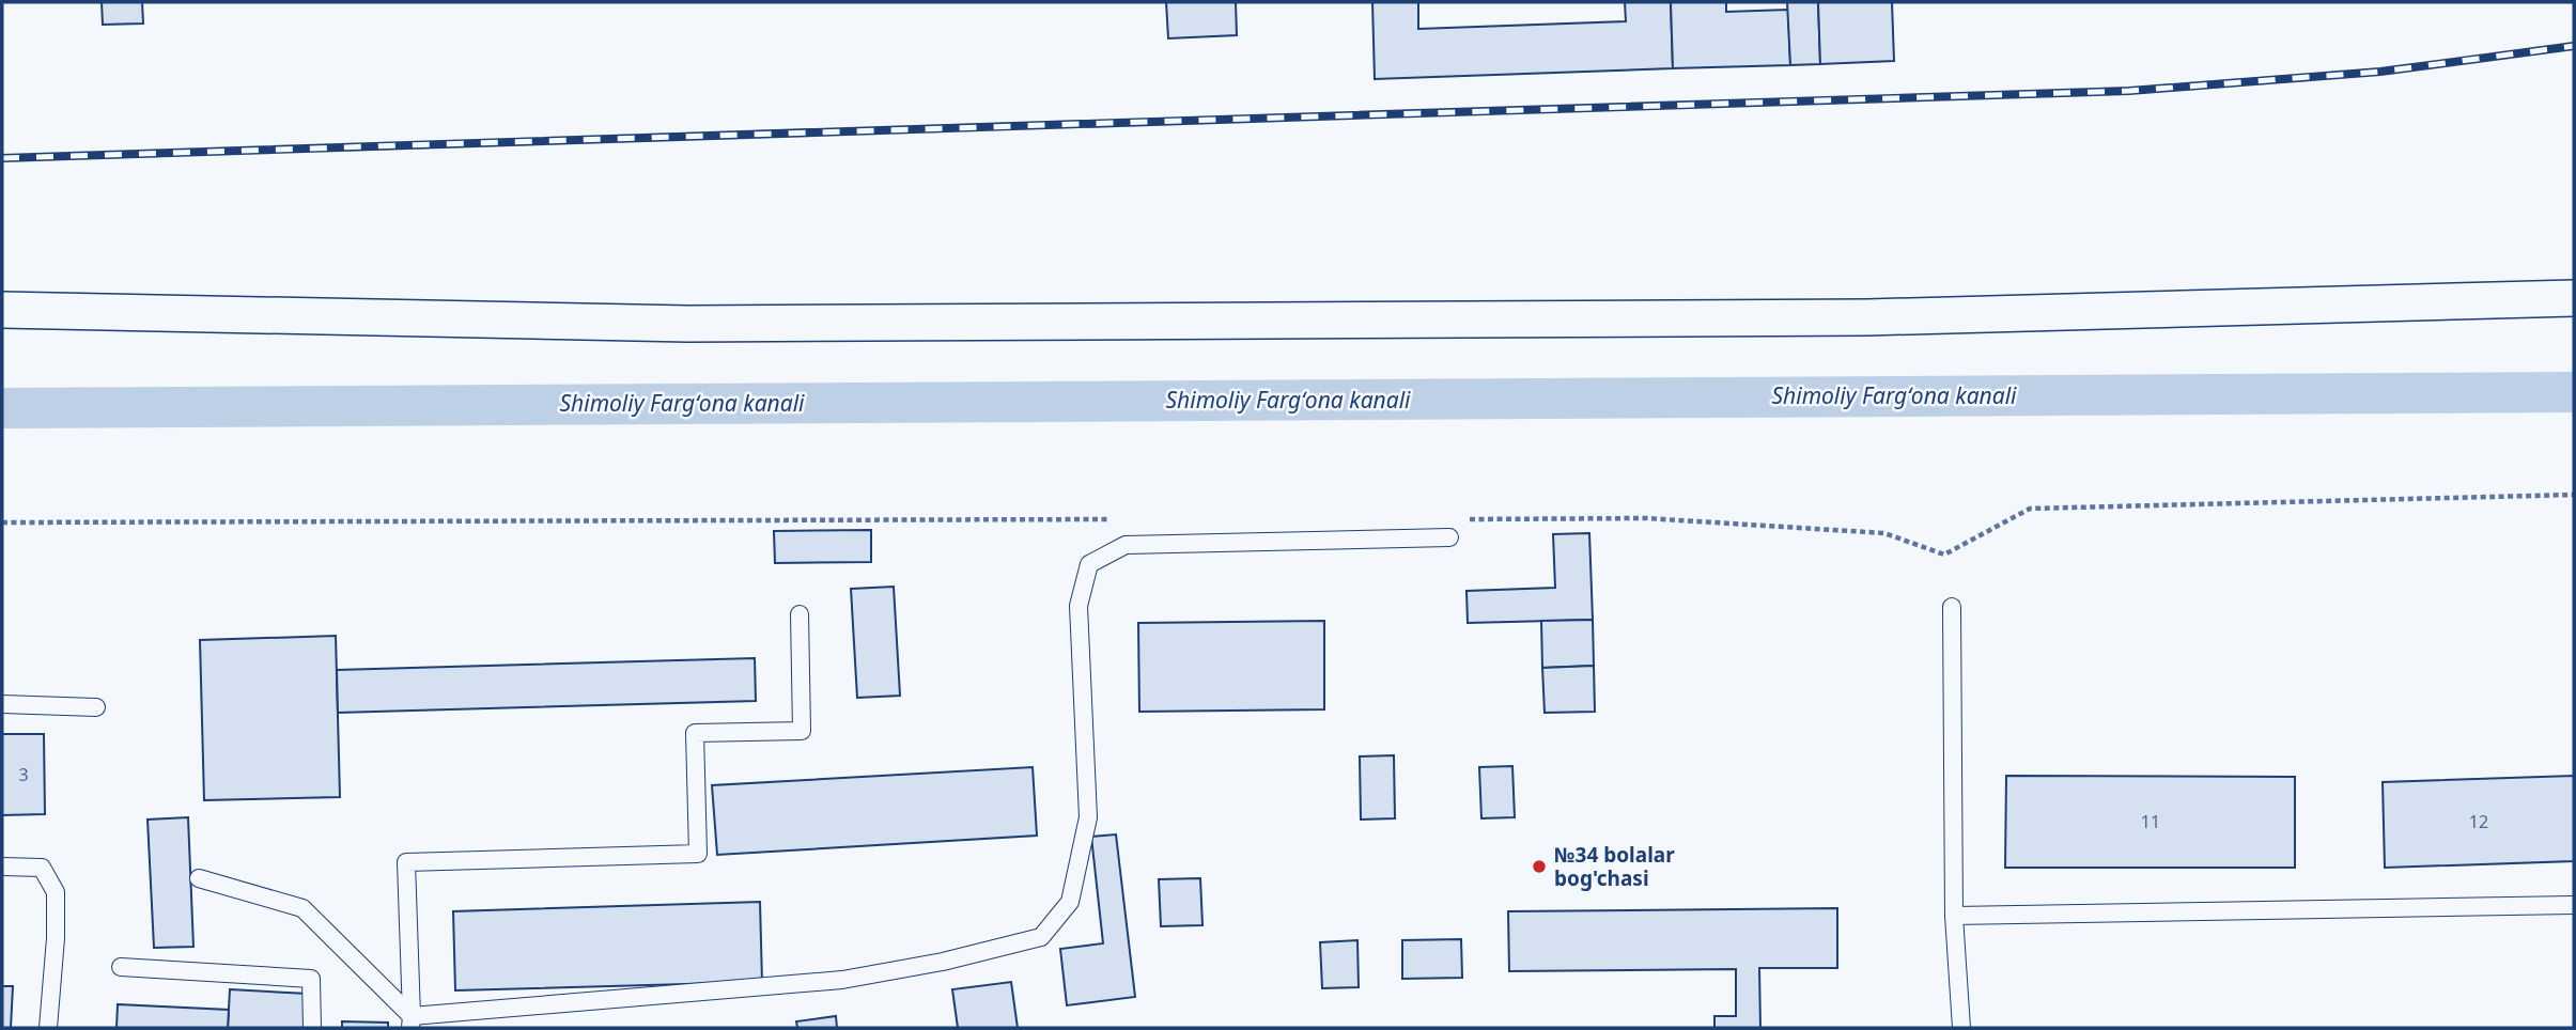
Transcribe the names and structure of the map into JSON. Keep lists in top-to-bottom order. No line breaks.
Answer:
{"water":["Shimoliy Fargʻona kanali"],"places":["№34 bolalar bog'chasi"],"house_numbers":["3","11","12"]}
